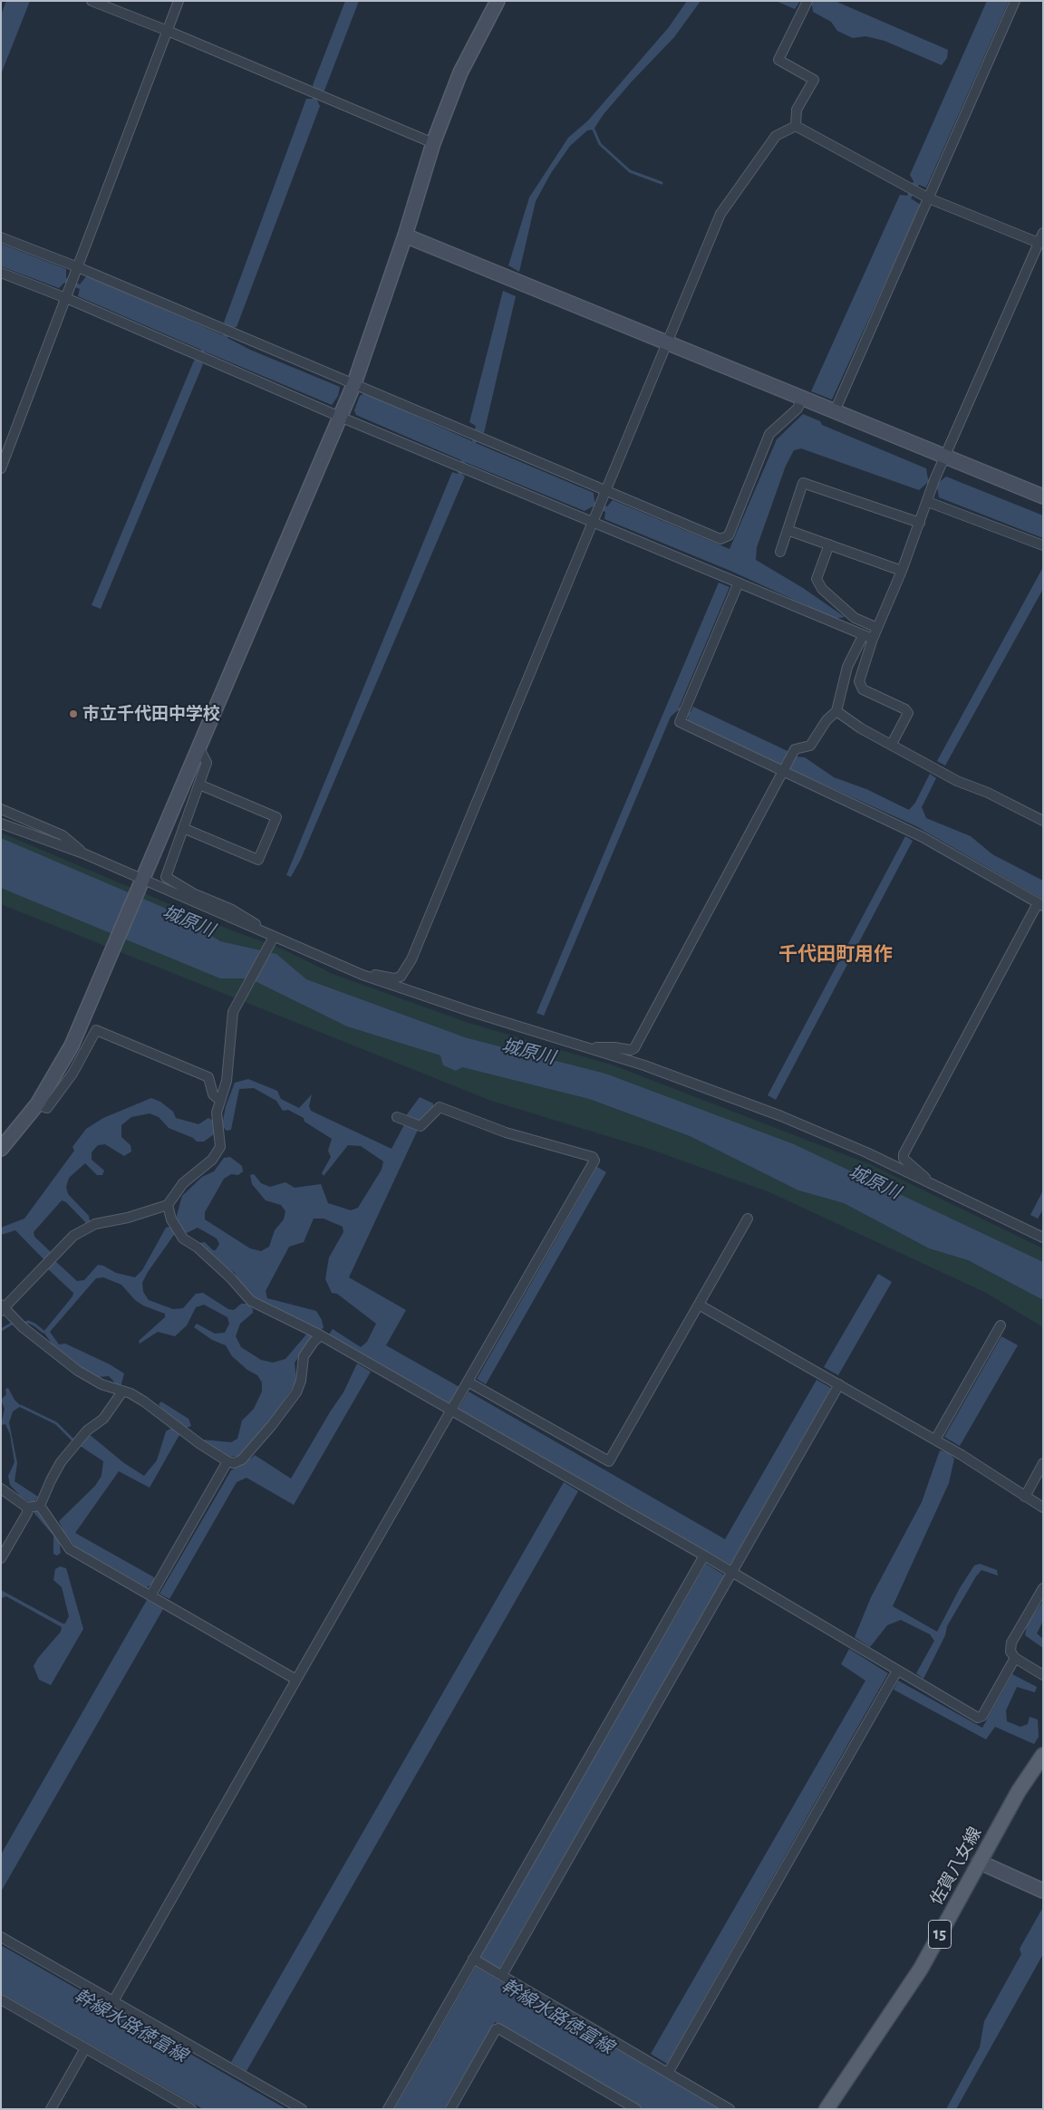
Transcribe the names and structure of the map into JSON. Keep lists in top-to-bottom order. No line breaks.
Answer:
{"streets":{"main road":["佐賀八女線","15"]},"districts":["千代田町用作"],"water":["城原川","幹線水路徳富線"],"places":["市立千代田中学校"]}
